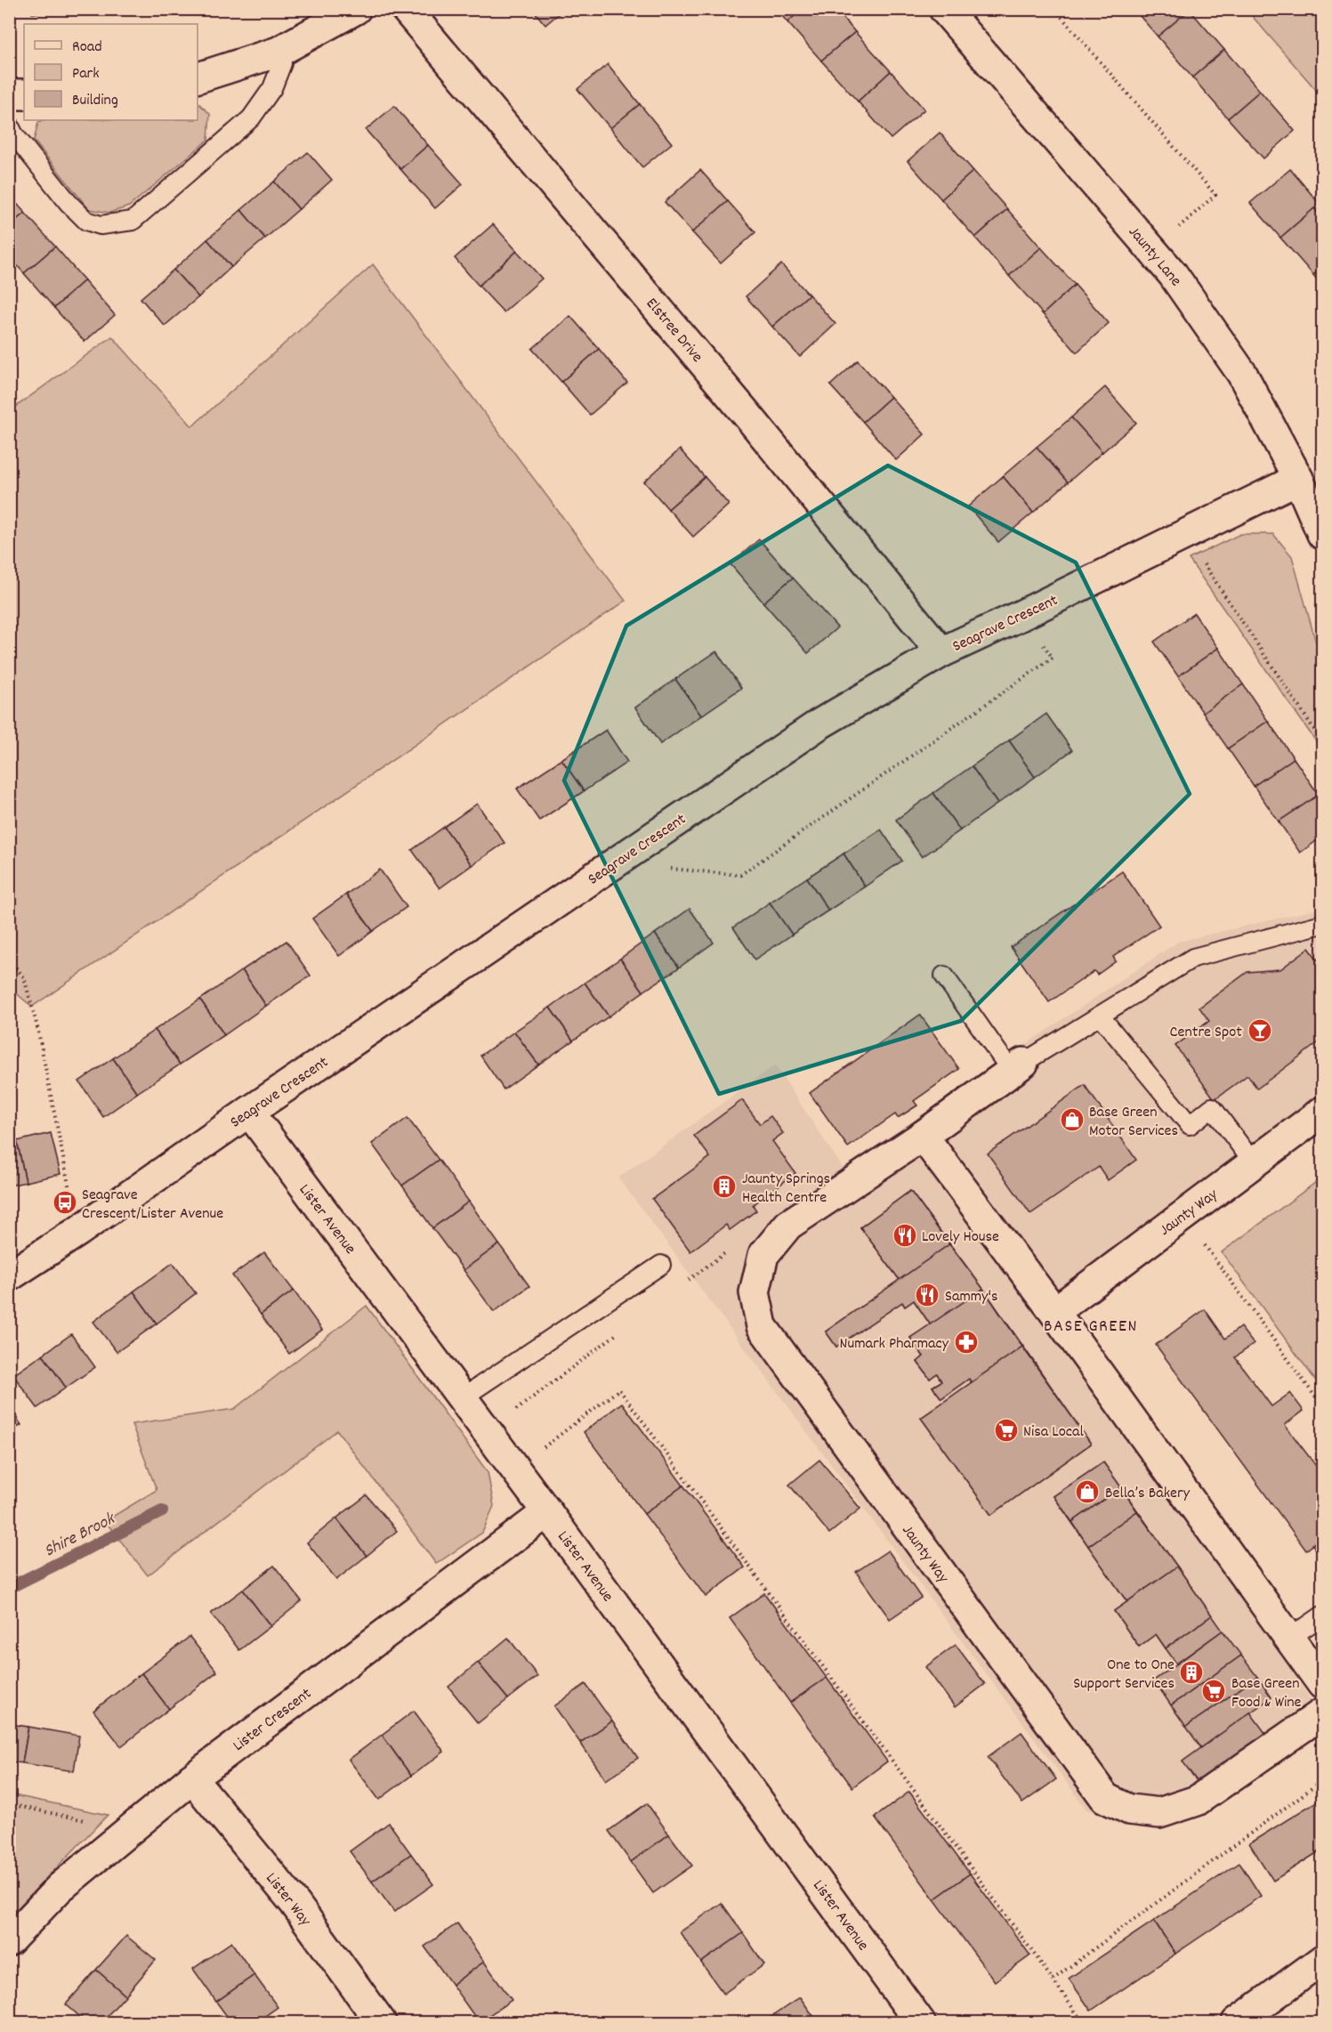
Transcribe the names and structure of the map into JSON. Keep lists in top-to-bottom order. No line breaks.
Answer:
{"streets":{"street":["Jaunty Lane","Elstree Drive","Seagrave Crescent","Jaunty Way","Lister Avenue","Lister Crescent","Lister Way"]},"crossings":[["Jaunty Lane","Seagrave Crescent"],["Elstree Drive","Seagrave Crescent"],["Seagrave Crescent","Lister Avenue"],["Lister Avenue","Lister Crescent"],["Lister Crescent","Lister Way"]],"districts":["BASE GREEN"],"water":["Shire Brook"],"places":{"bar":["Centre Spot"],"shop":["Base Green Motor Services","Bella’s Bakery"],"building":["Jaunty Springs Health Centre","One to One Support Services"],"bus stop":["Seagrave Crescent/Lister Avenue"],"restaurant":["Lovely House","Sammy's"],"pharmacy":["Numark Pharmacy"],"supermarket":["Nisa Local","Base Green Food & Wine"]},"legend":["Road","Park","Building"]}
